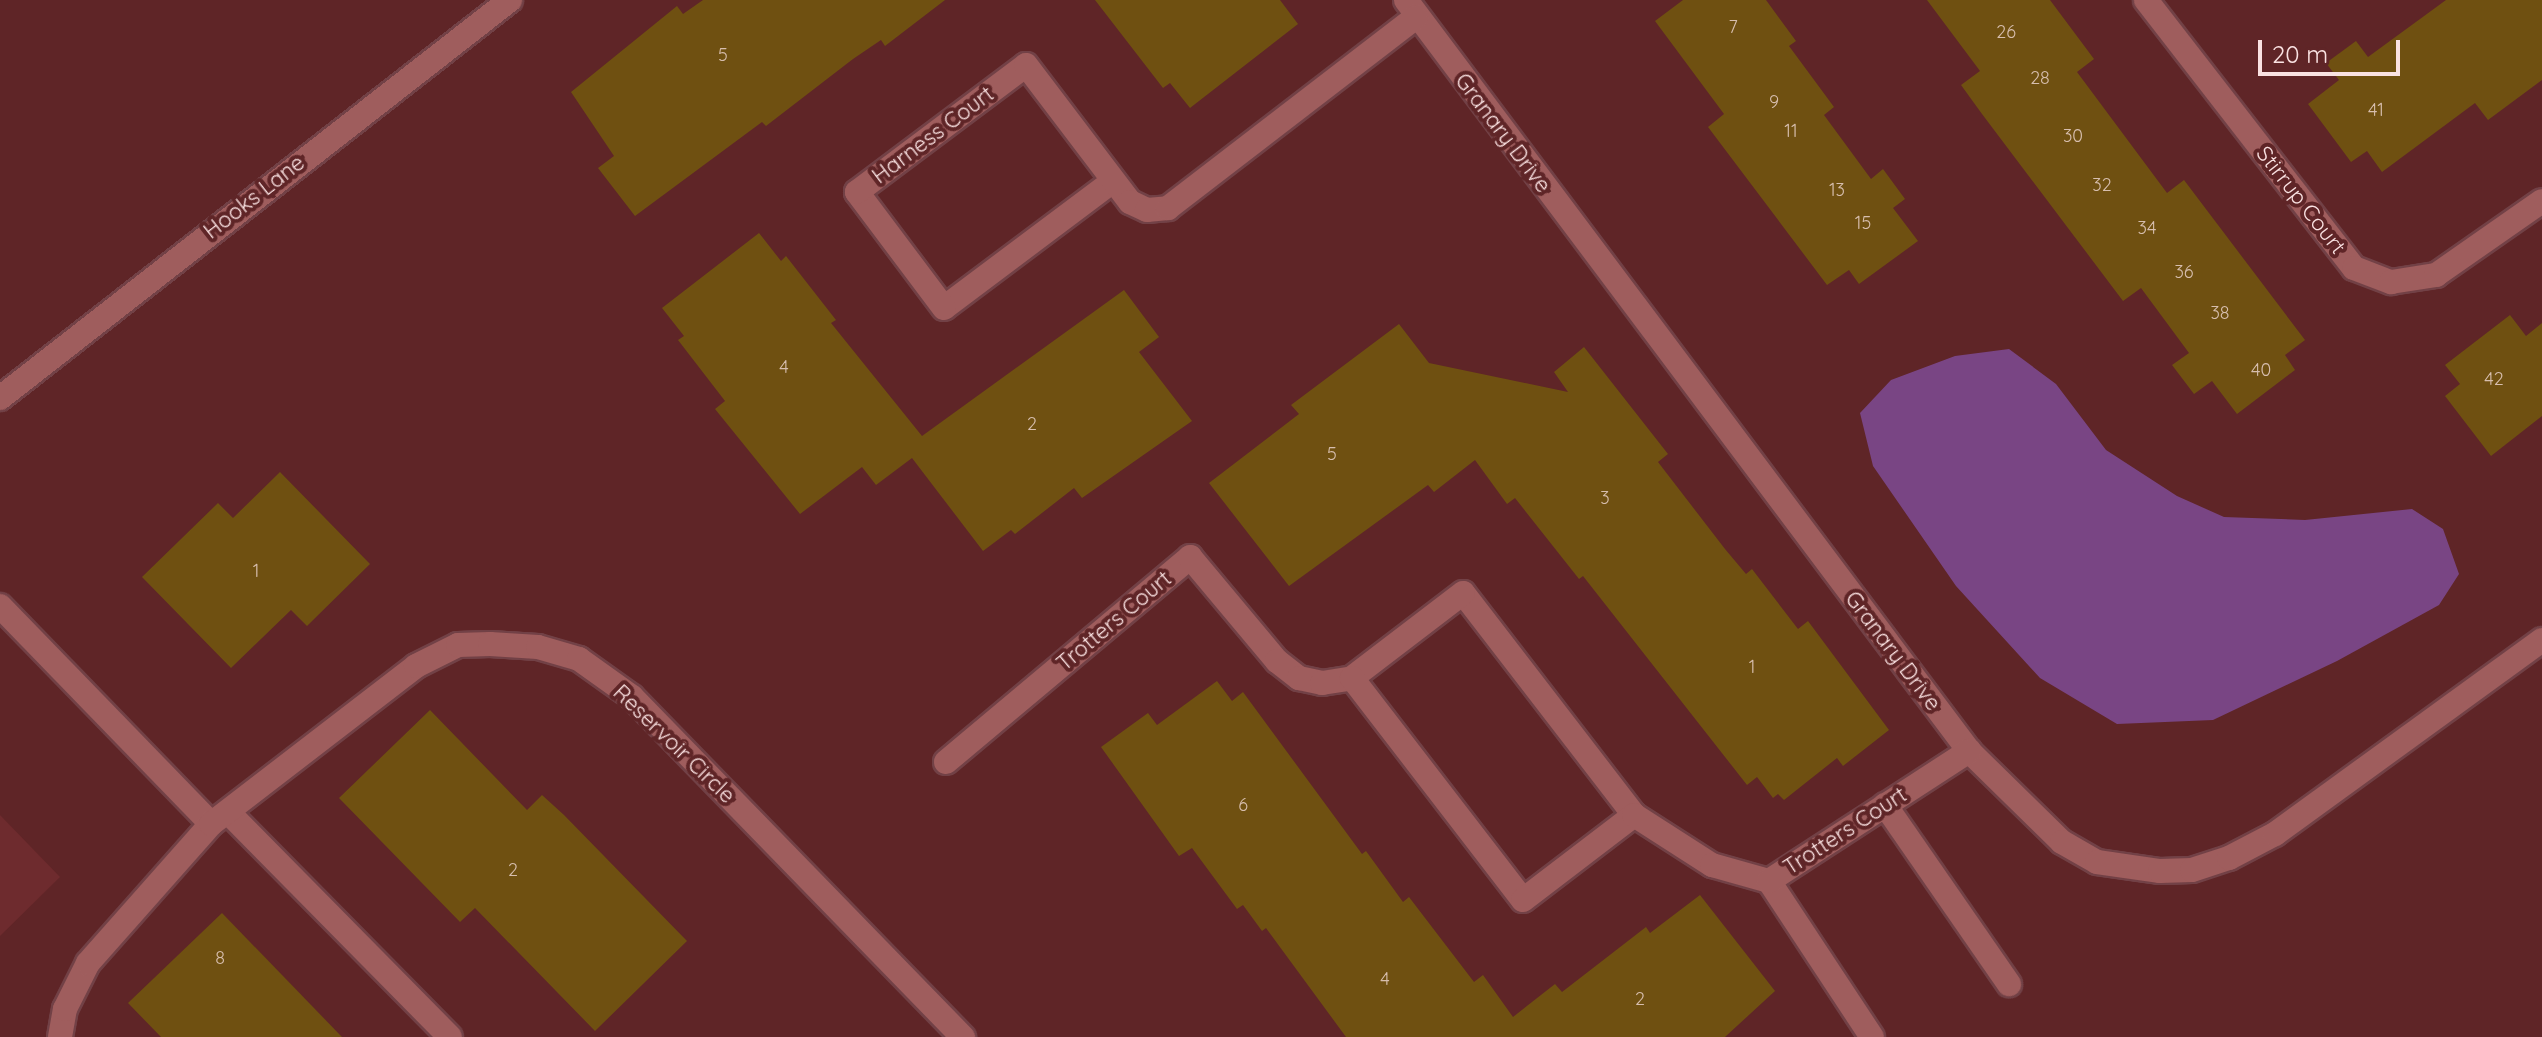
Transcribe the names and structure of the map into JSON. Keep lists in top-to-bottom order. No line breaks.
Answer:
{"streets":{"street":["Granary Drive","Harness Court","Hooks Lane","Stirrup Court","Trotters Court","Reservoir Circle"]},"crossings":[["Granary Drive","Harness Court"],["Granary Drive","Trotters Court"]],"house_numbers":["7","26","5","28","9","41","11","30","32","13","15","34","36","38","4","40","42","2","5","3","1","1","6","2","8","4","2"],"scale_bar":"20 m"}
